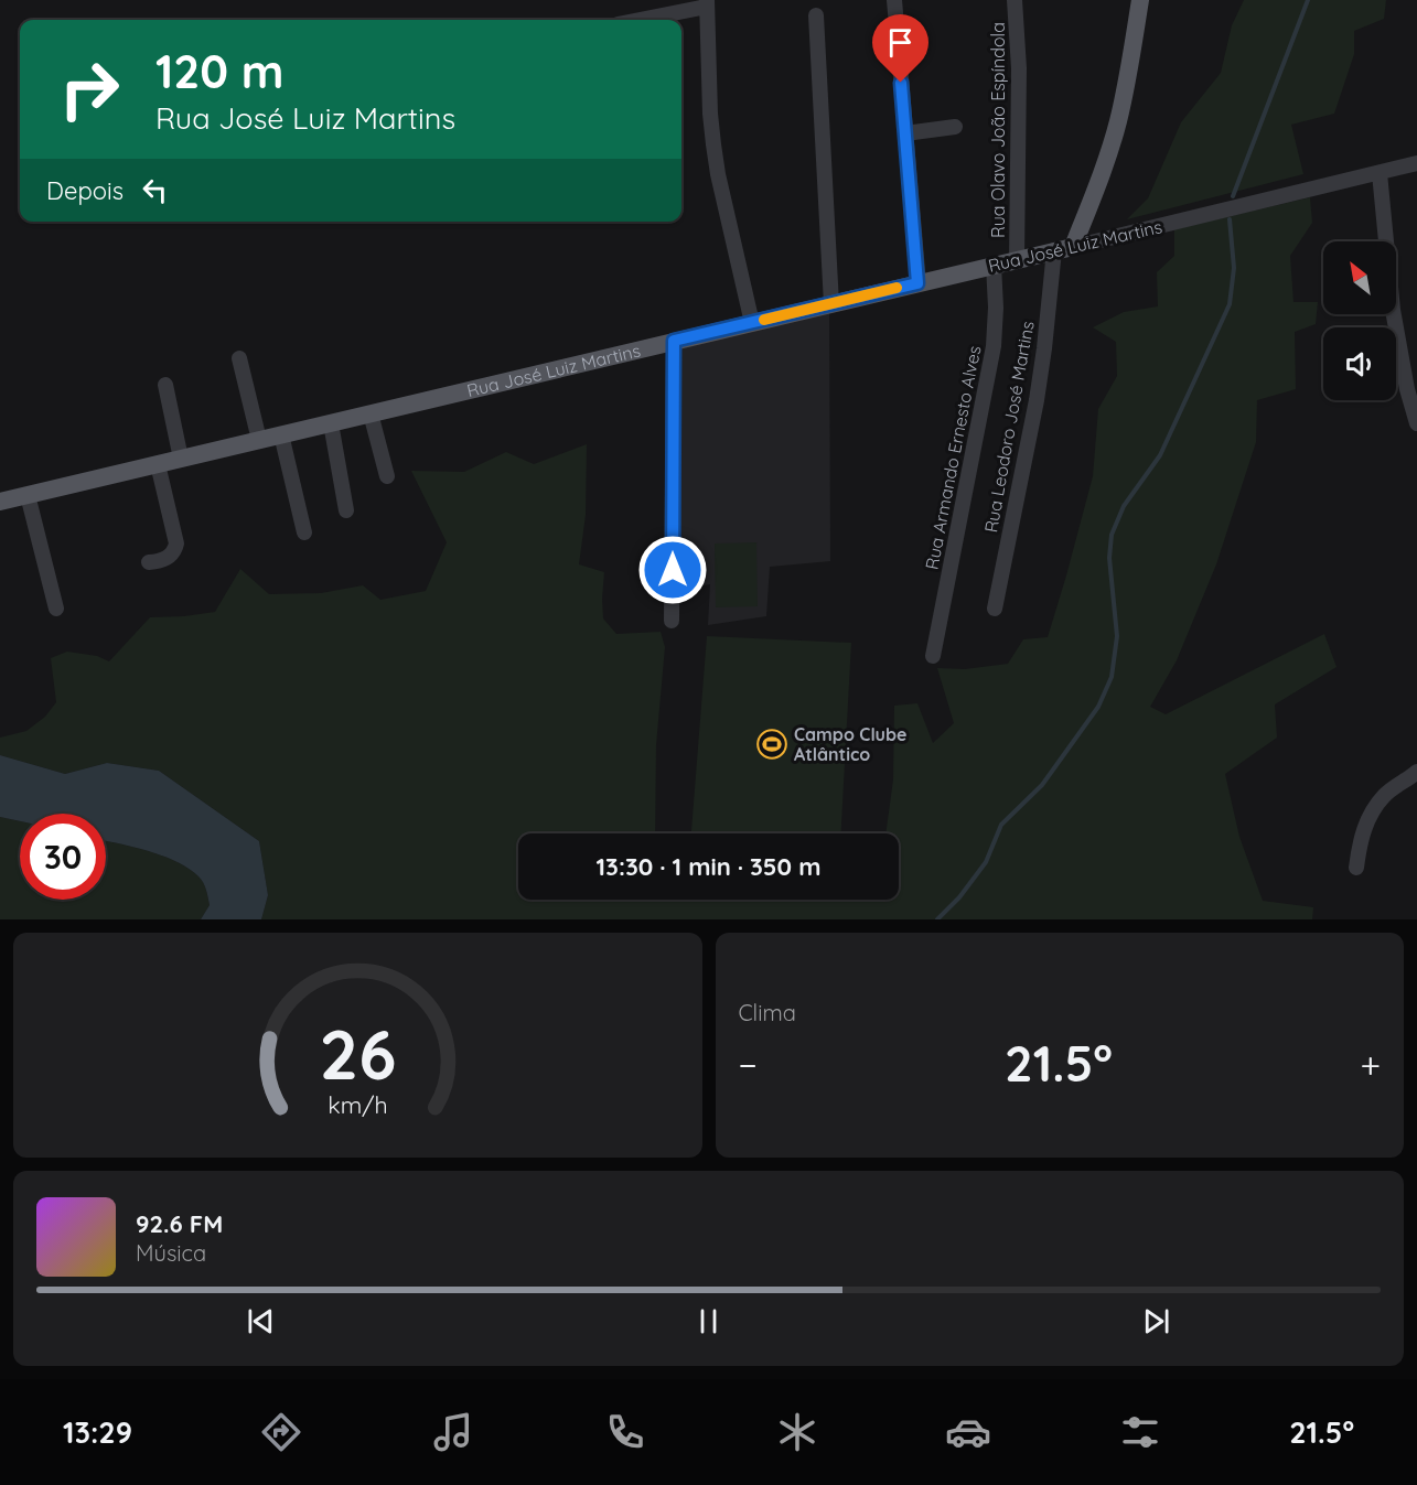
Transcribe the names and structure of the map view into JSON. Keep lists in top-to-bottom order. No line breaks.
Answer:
{"streets":{"main road":["Rua José Luiz Martins"],"street":["Rua Olavo João Espíndola","Rua Leodoro José Martins","Rua Armando Ernesto Alves"]},"crossings":[["Rua Olavo João Espíndola","Rua José Luiz Martins"],["Rua José Luiz Martins","Rua Leodoro José Martins"],["Rua José Luiz Martins","Rua Armando Ernesto Alves"]],"places":{"sports":["Campo Clube Atlântico"]},"north":"top left","page":{"turn":["120 m","Rua José Luiz Martins"],"then":"Depois","limit":"30","trip":"13:30 · 1 min · 350 m","tile":"Clima","heat":["−","21.5°","+"],"song":["92.6 FM","Música"],"tabs":["13:29","21.5°"],"gauge":["26","km/h"]}}
